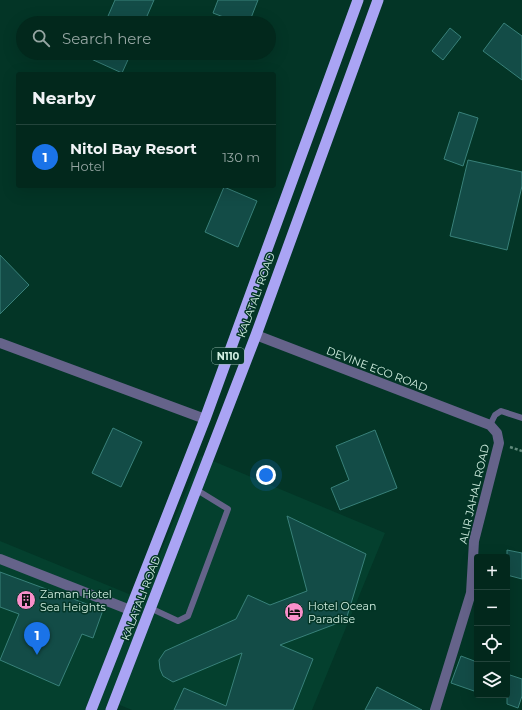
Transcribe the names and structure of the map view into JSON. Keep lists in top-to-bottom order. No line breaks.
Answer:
{"streets":{"highway":["KALATALI ROAD","N110"],"street":["DEVINE ECO ROAD","ALIR JAHAL ROAD"]},"crossings":[["KALATALI ROAD","DEVINE ECO ROAD"],["DEVINE ECO ROAD","ALIR JAHAL ROAD"]],"places":{"building":["Zaman Hotel Sea Heights"],"hotel":["Hotel Ocean Paradise"]},"page":{"search":"Search here","heading":"Nearby","list":[{"mark":"1","name":"Nitol Bay Resort","note":"Hotel","value":"130 m"}],"map_buttons":["+","−"],"pins":"1"}}
